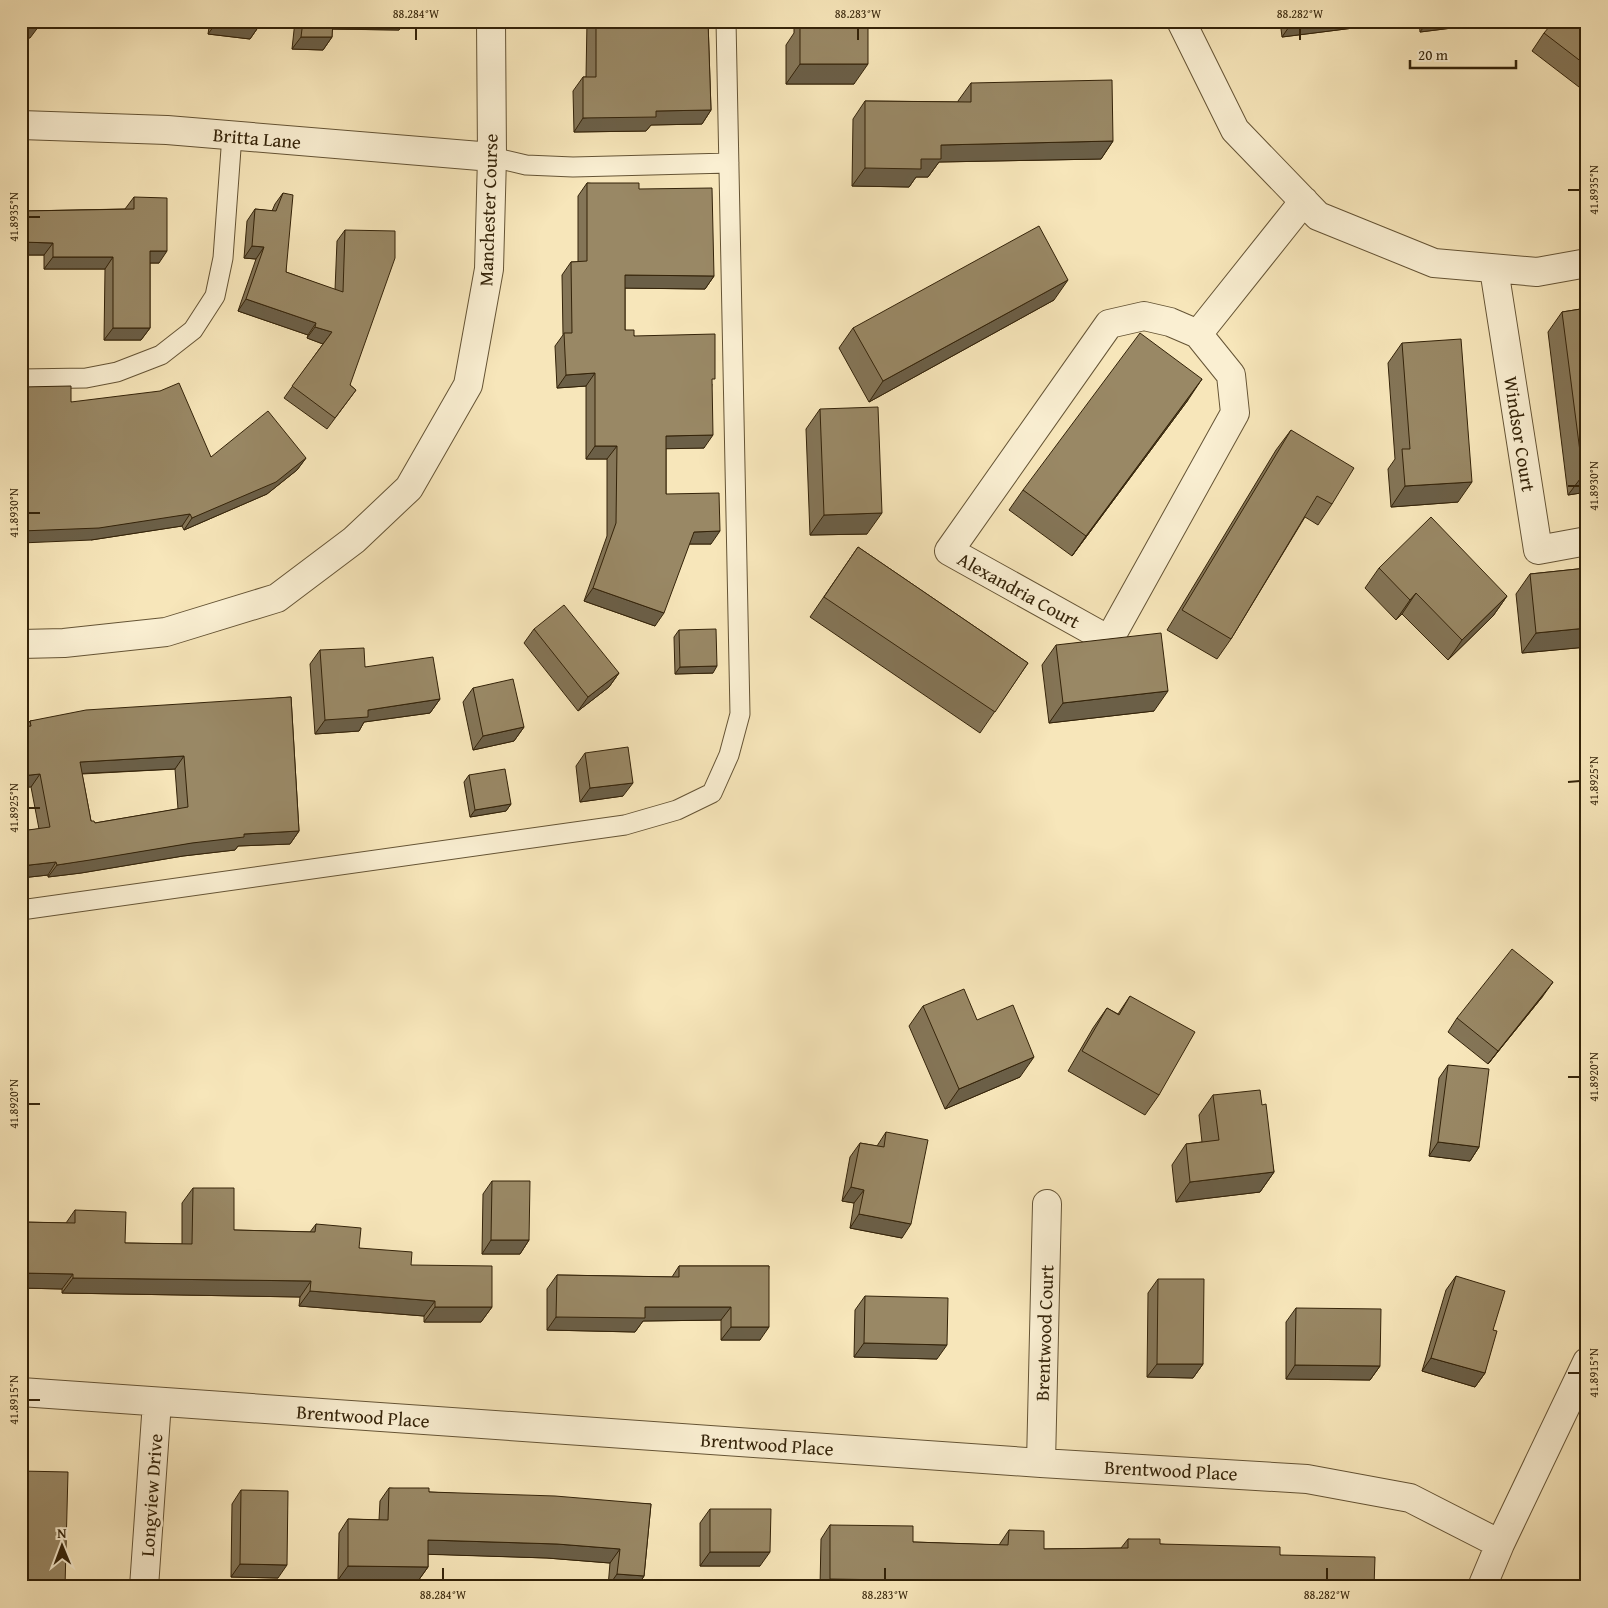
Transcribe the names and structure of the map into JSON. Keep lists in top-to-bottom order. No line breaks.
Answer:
{"streets":{"street":["Britta Lane","Manchester Course","Windsor Court","Alexandria Court","Brentwood Court","Brentwood Place","Longview Drive"]},"crossings":[["Britta Lane","Manchester Course"],["Brentwood Court","Brentwood Place"],["Brentwood Place","Longview Drive"]],"scale_bar":"20 m","north":"top","coordinates":["88.284°W","88.283°W","88.282°W","41.8935°N","41.8930°N","41.8925°N","41.8920°N","41.8915°N"]}
